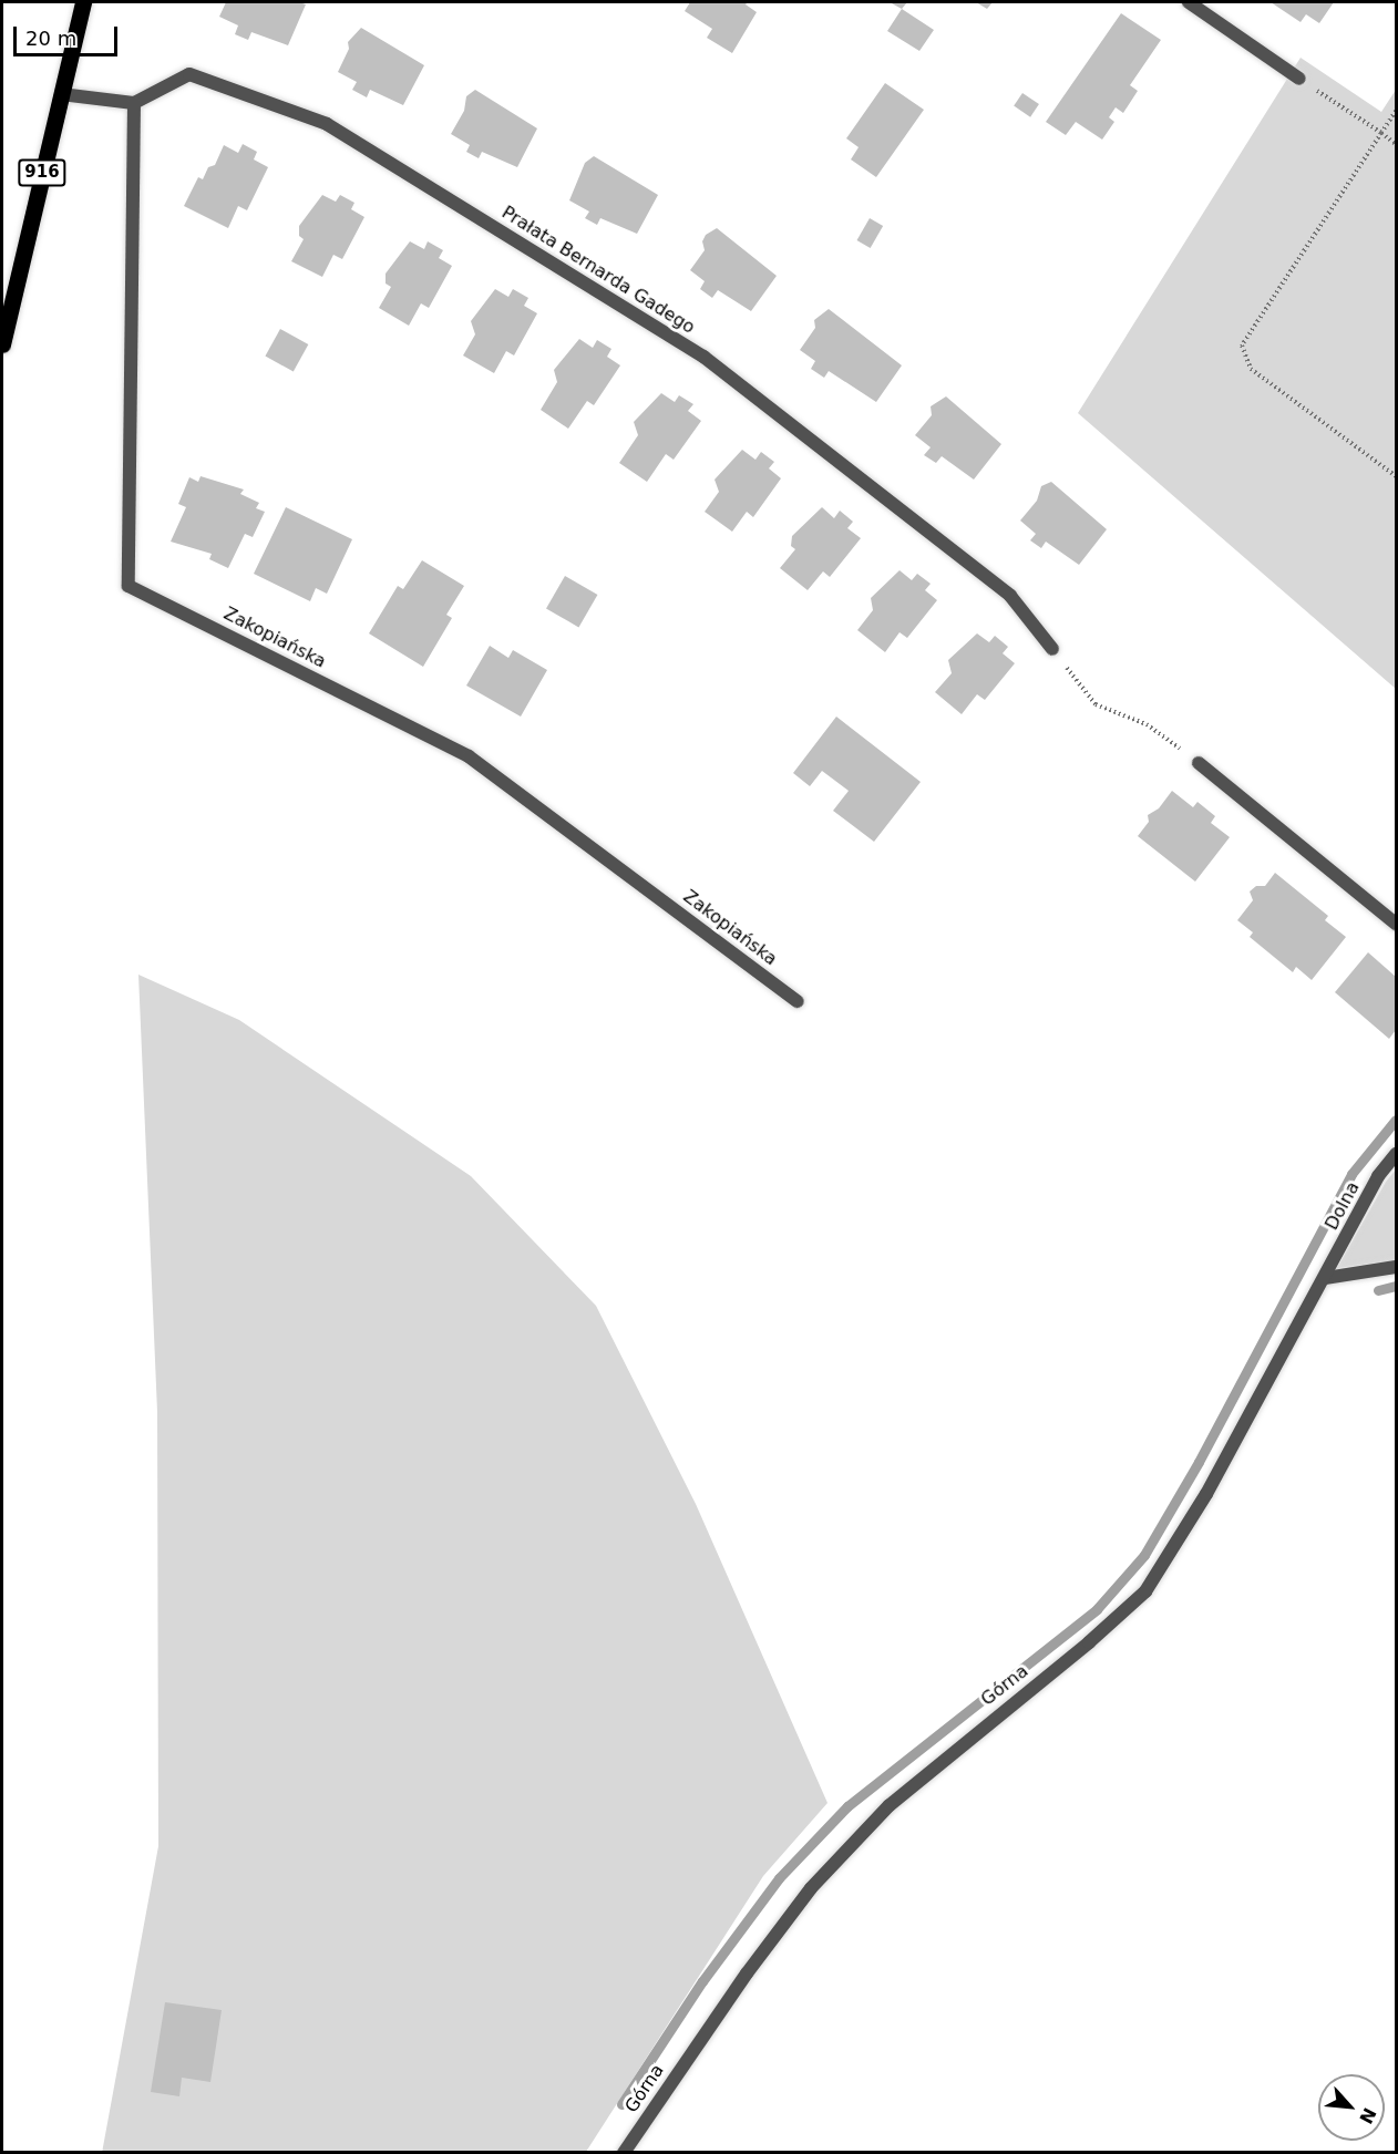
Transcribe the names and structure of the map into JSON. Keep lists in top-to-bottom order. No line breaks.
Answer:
{"streets":{"main road":["916"],"street":["Prałata Bernarda Gadego","Zakopiańska","Dolna","Górna"]},"crossings":[["Prałata Bernarda Gadego","Zakopiańska"],["Dolna","Górna"]],"scale_bar":"20 m","north":"bottom right"}
